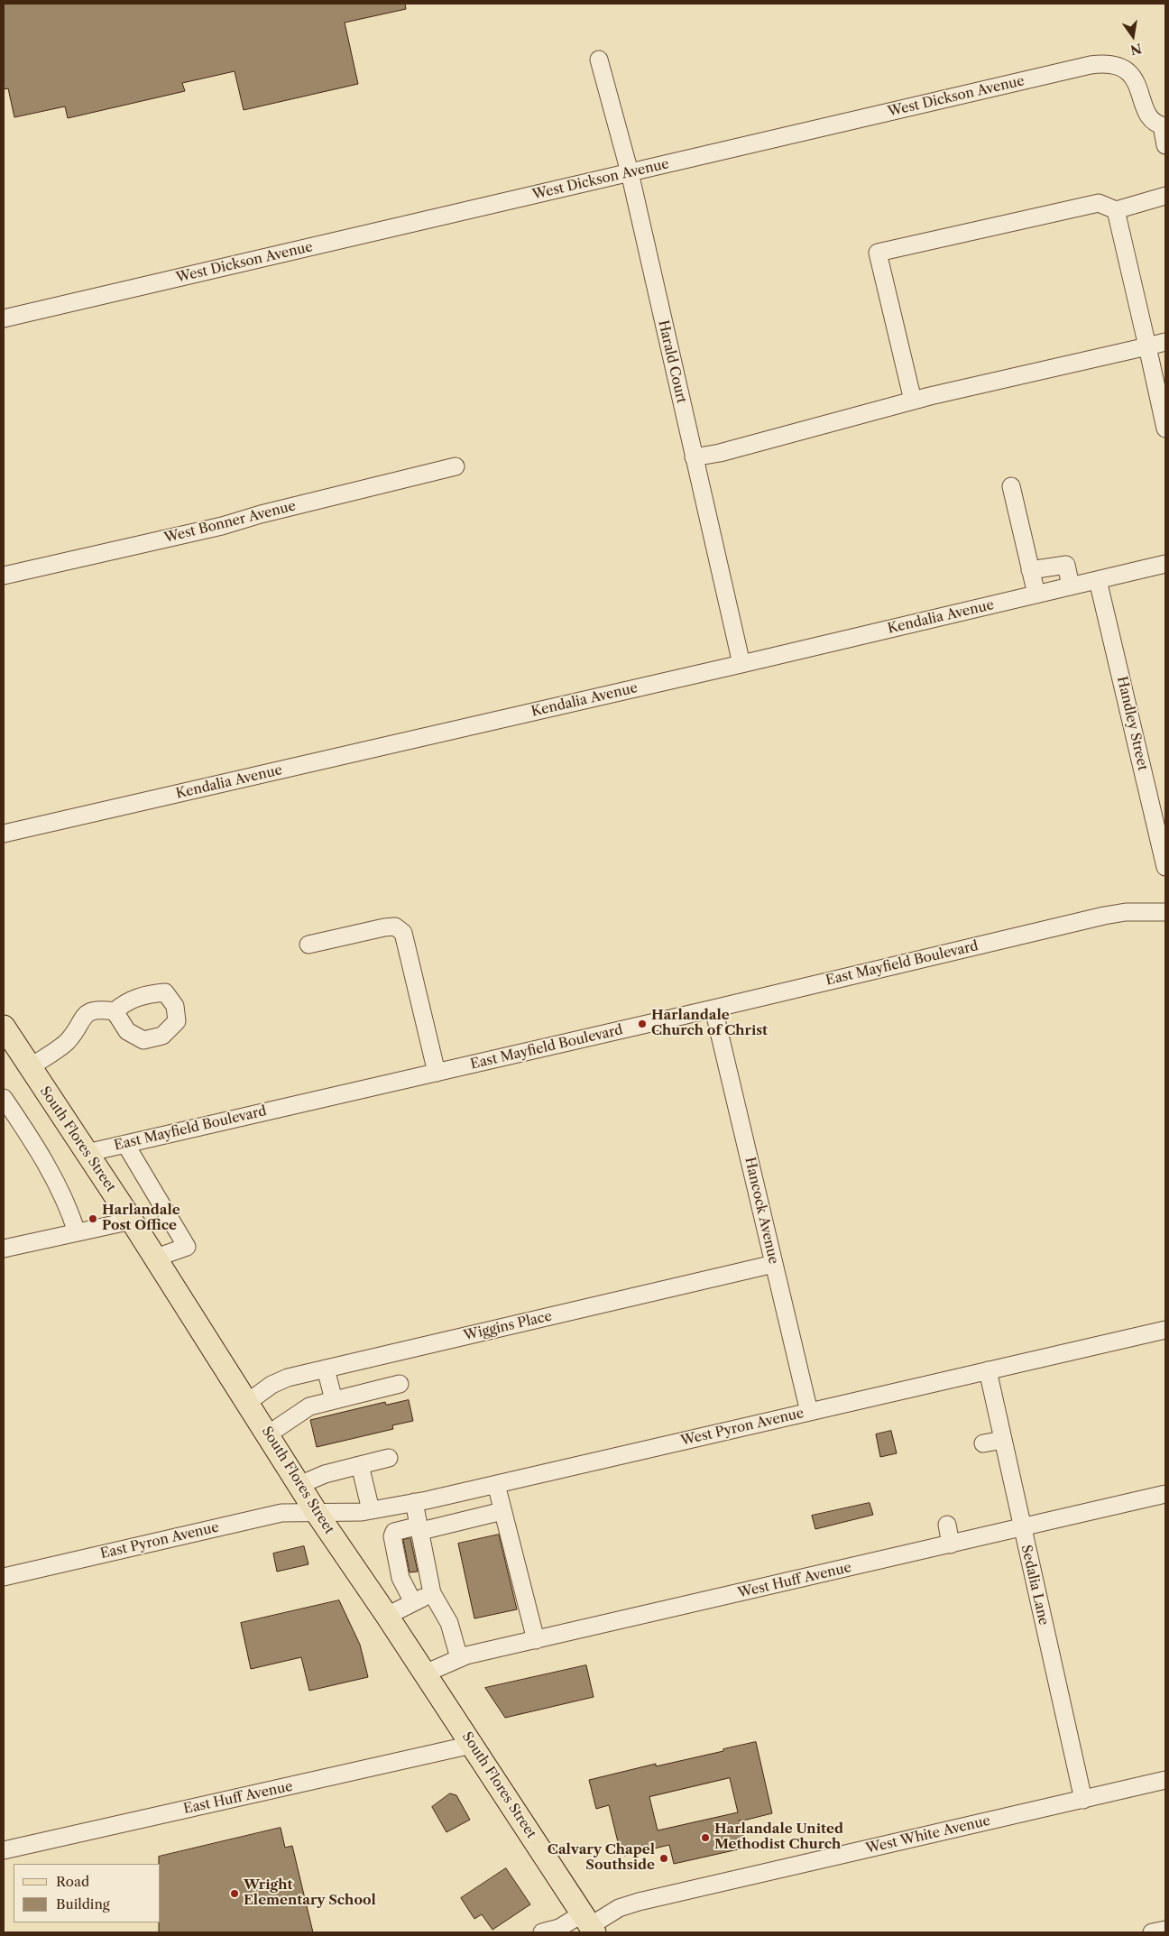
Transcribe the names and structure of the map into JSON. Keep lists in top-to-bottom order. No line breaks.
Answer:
{"streets":{"main road":["South Flores Street"],"street":["West Dickson Avenue","Harald Court","West Bonner Avenue","Kendalia Avenue","Handley Street","East Mayfield Boulevard","Hancock Avenue","Wiggins Place","West Pyron Avenue","East Pyron Avenue","West Huff Avenue","Sedalia Lane","East Huff Avenue","West White Avenue"]},"crossings":[["West Dickson Avenue","Harald Court"],["Harald Court","Kendalia Avenue"],["Kendalia Avenue","Handley Street"],["East Mayfield Boulevard","South Flores Street"],["East Mayfield Boulevard","Hancock Avenue"],["South Flores Street","Wiggins Place"],["South Flores Street","West Pyron Avenue"],["South Flores Street","East Pyron Avenue"],["South Flores Street","West Huff Avenue"],["South Flores Street","East Huff Avenue"],["South Flores Street","West White Avenue"],["Hancock Avenue","Wiggins Place"],["Hancock Avenue","West Pyron Avenue"],["West Pyron Avenue","East Pyron Avenue"],["West Pyron Avenue","Sedalia Lane"],["West Huff Avenue","Sedalia Lane"],["Sedalia Lane","West White Avenue"]],"places":["Harlandale Church of Christ","Harlandale Post Office","Harlandale United Methodist Church","Calvary Chapel Southside","Wright Elementary School"],"legend":["Road","Building"],"north":"bottom"}
